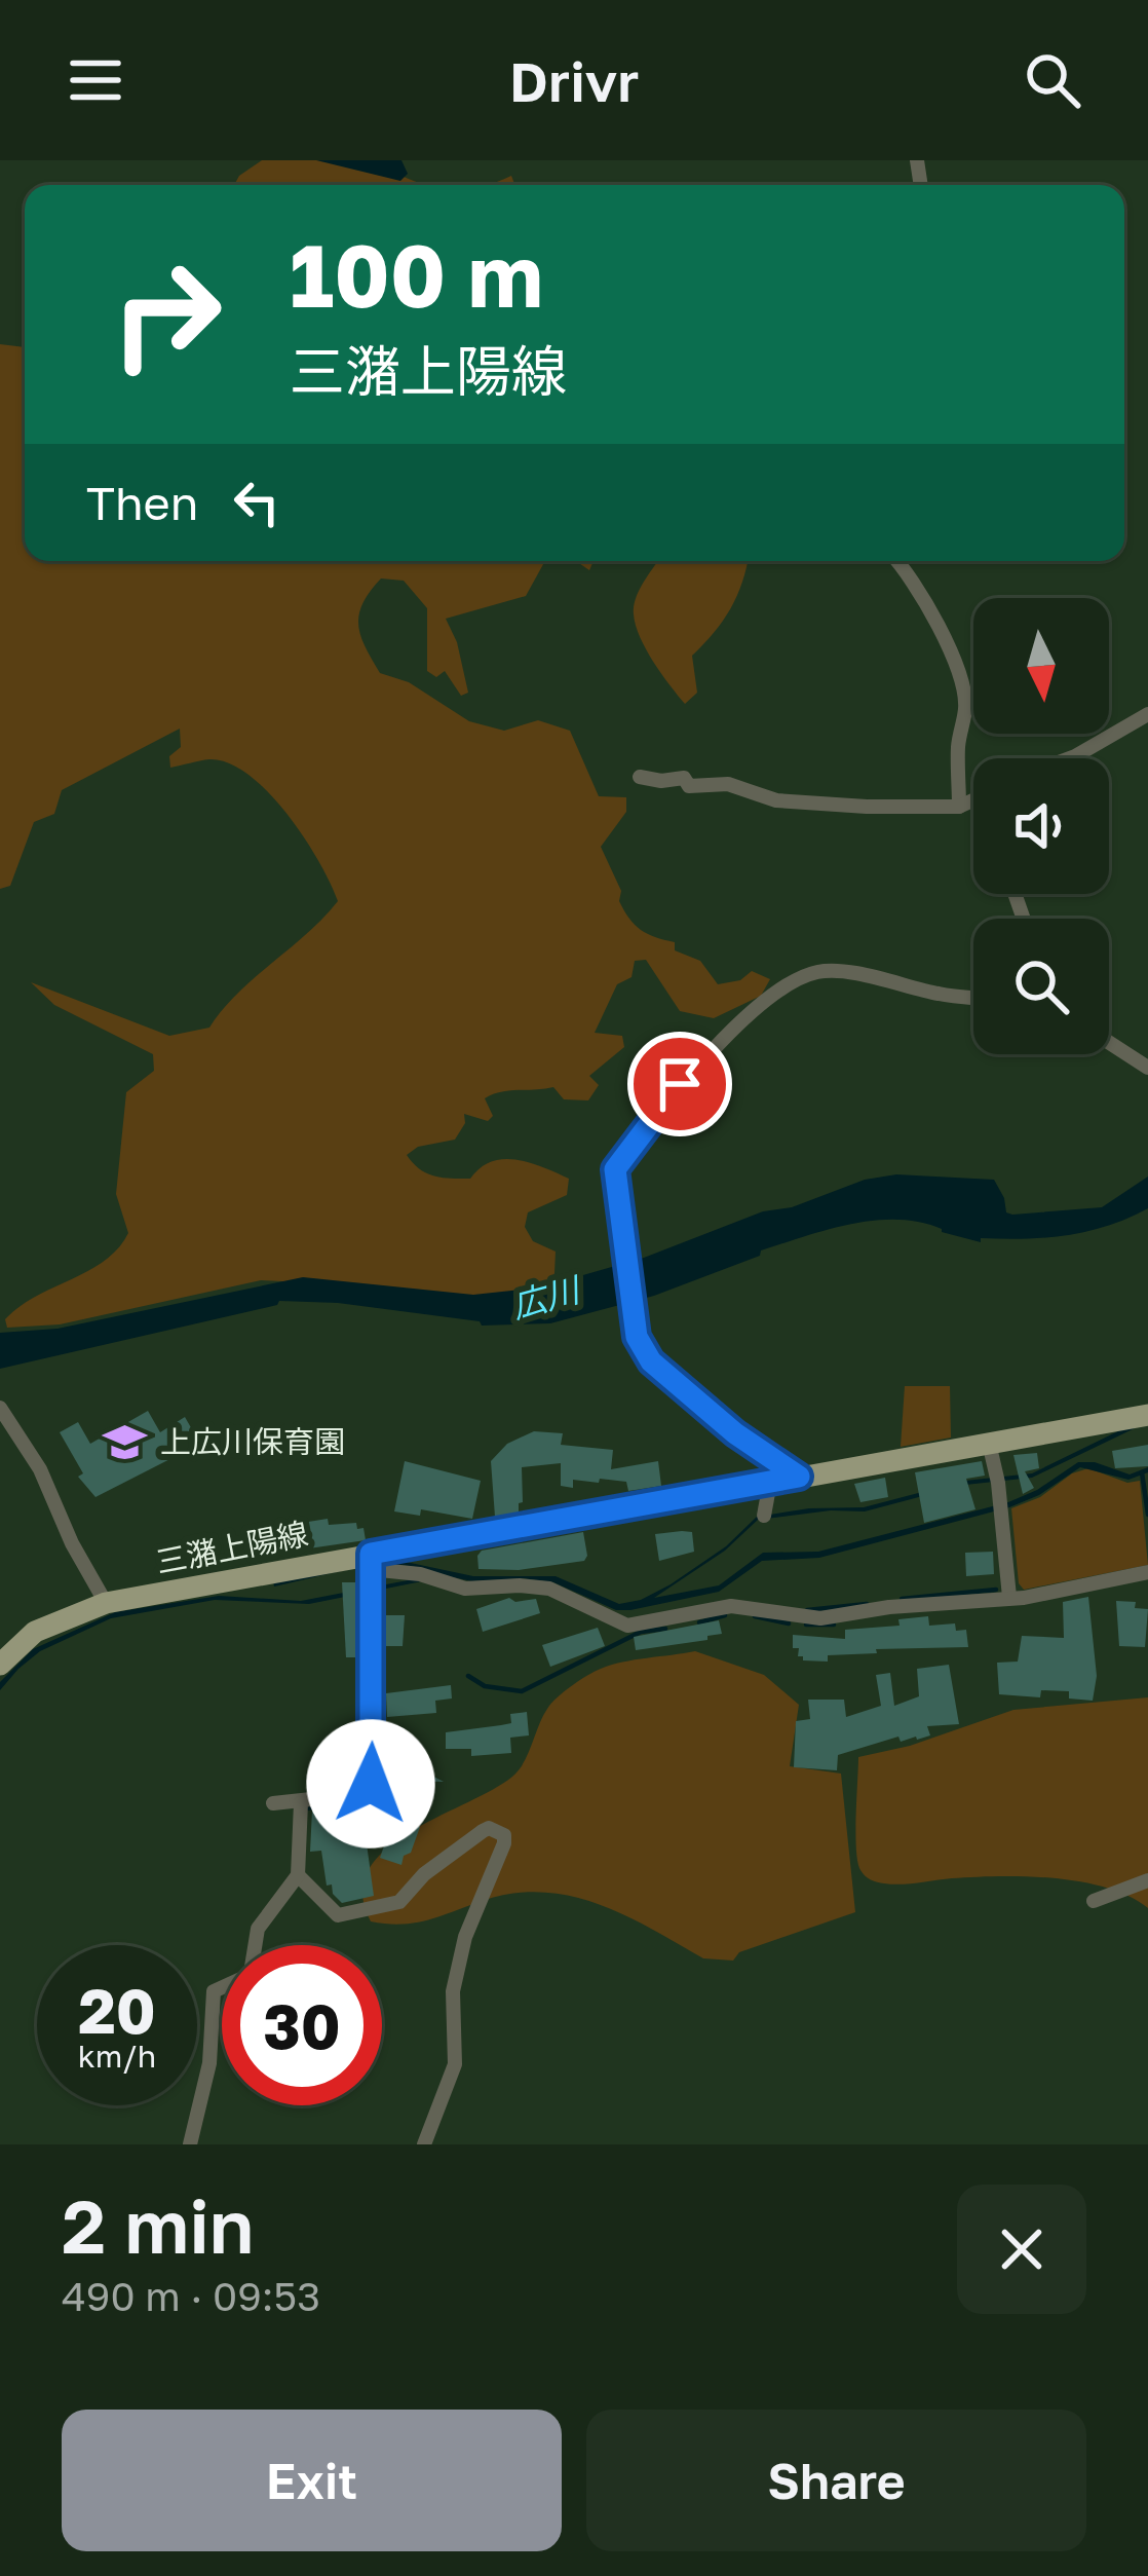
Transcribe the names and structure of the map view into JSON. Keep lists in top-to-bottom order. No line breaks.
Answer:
{"streets":{"main road":["三潴上陽線"]},"water":["広川"],"places":{"school or university":["上広川保育園"]},"north":"bottom","page":{"header":"Drivr","turn":["100 m","三潴上陽線"],"then":"Then","speed":"20 km/h","limit":"30","heading":["2 min","490 m · 09:53"],"buttons":["Exit","Share"]}}
